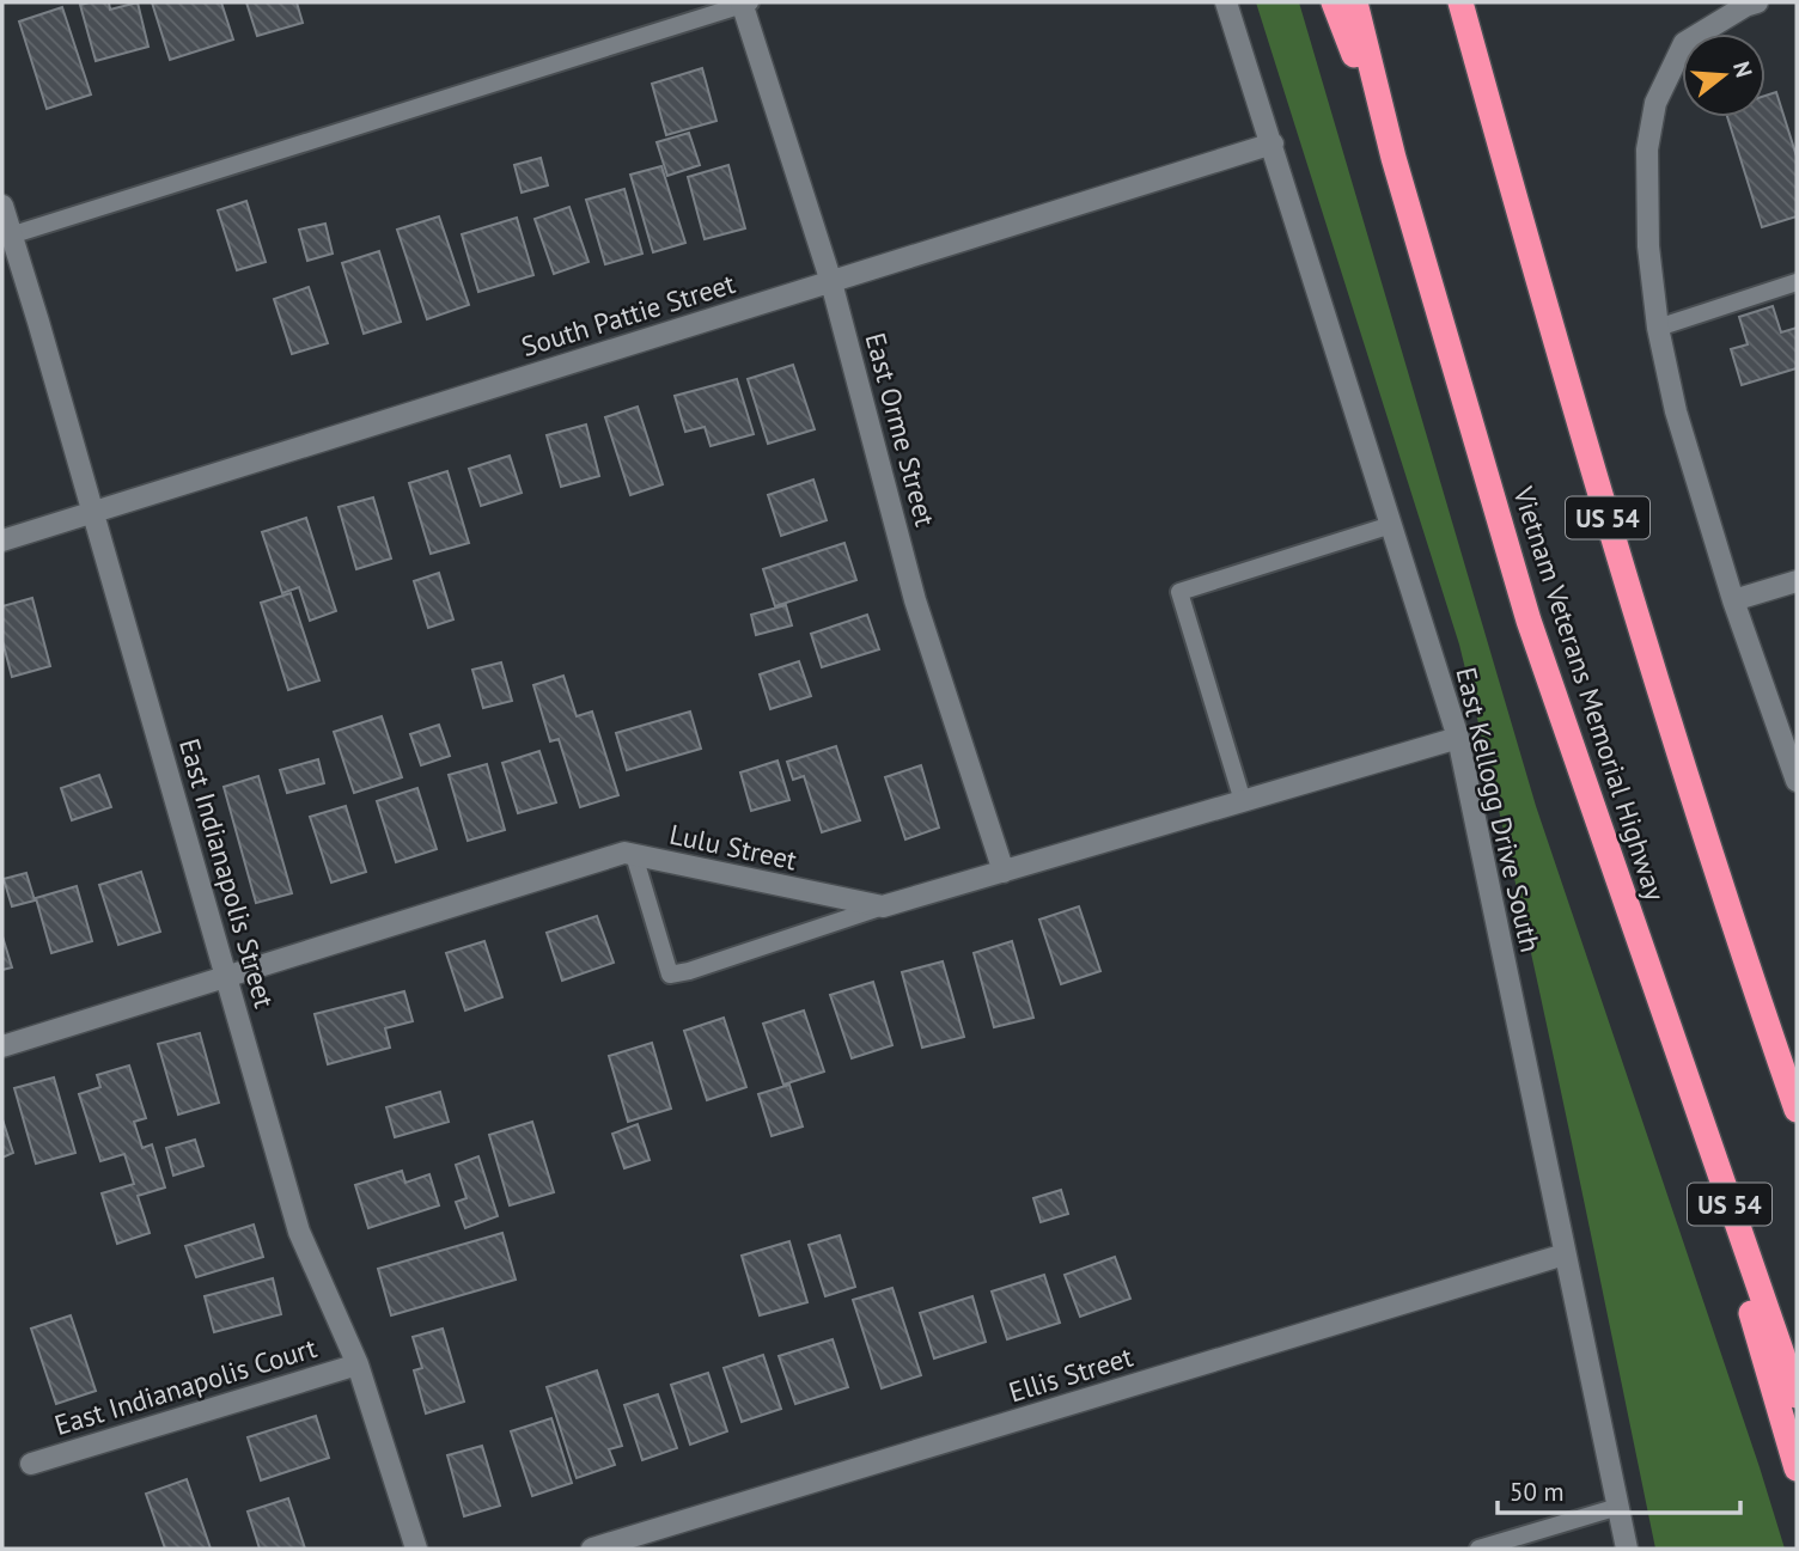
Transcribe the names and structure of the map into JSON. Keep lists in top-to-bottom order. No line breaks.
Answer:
{"streets":{"highway":["US 54","Vietnam Veterans Memorial Highway"],"street":["South Pattie Street","East Orme Street","East Kellogg Drive South","Lulu Street","East Indianapolis Street","Ellis Street","East Indianapolis Court"]},"crossings":[["South Pattie Street","East Orme Street"],["South Pattie Street","East Kellogg Drive South"],["South Pattie Street","East Indianapolis Street"],["East Orme Street","Lulu Street"],["East Kellogg Drive South","Lulu Street"],["East Kellogg Drive South","Ellis Street"],["Lulu Street","East Indianapolis Street"],["East Indianapolis Street","East Indianapolis Court"]],"scale_bar":"50 m","north":"right"}
